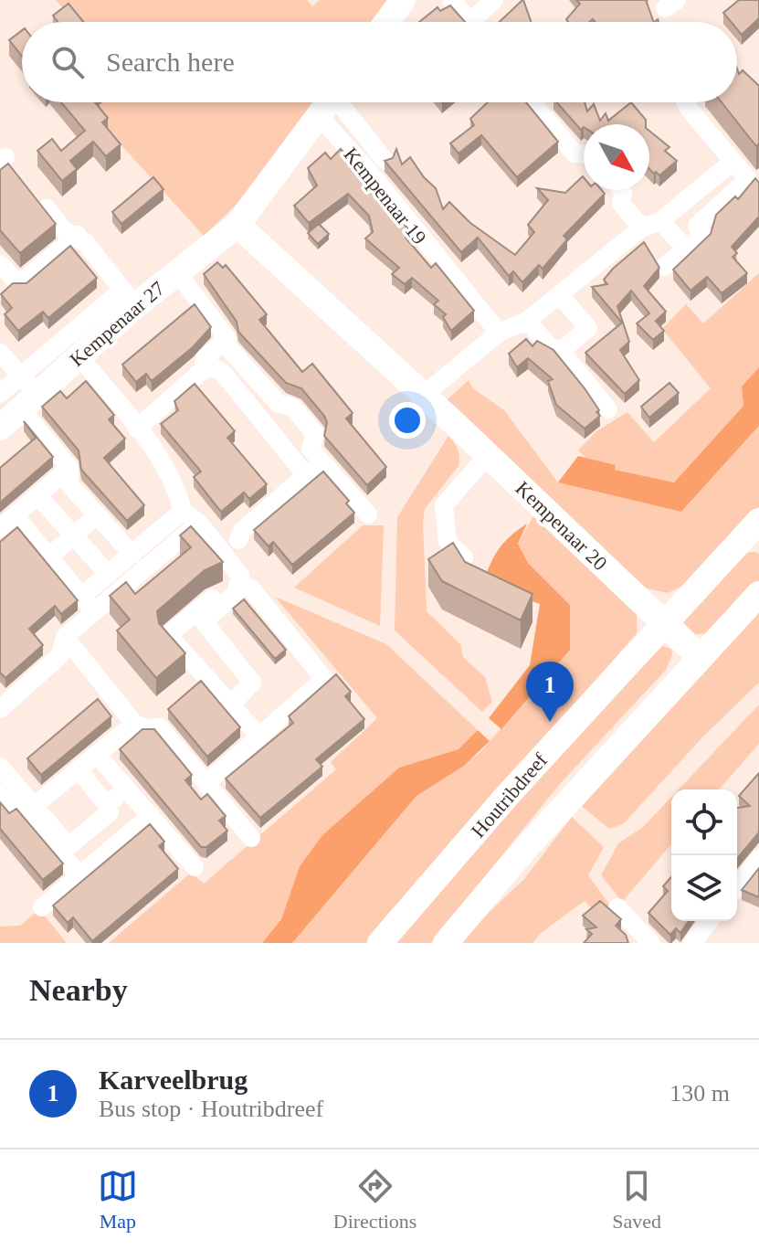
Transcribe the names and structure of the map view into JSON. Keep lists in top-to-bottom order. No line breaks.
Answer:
{"streets":{"street":["Kempenaar 19","Kempenaar 27","Kempenaar 20","Houtribdreef"]},"crossings":[["Kempenaar 27","Kempenaar 20"],["Kempenaar 20","Houtribdreef"]],"north":"bottom right","page":{"search":"Search here","pins":"1","heading":"Nearby","list":[{"mark":"1","name":"Karveelbrug","note":"Bus stop · Houtribdreef","value":"130 m"}],"nav":["Map","Directions","Saved"]}}
